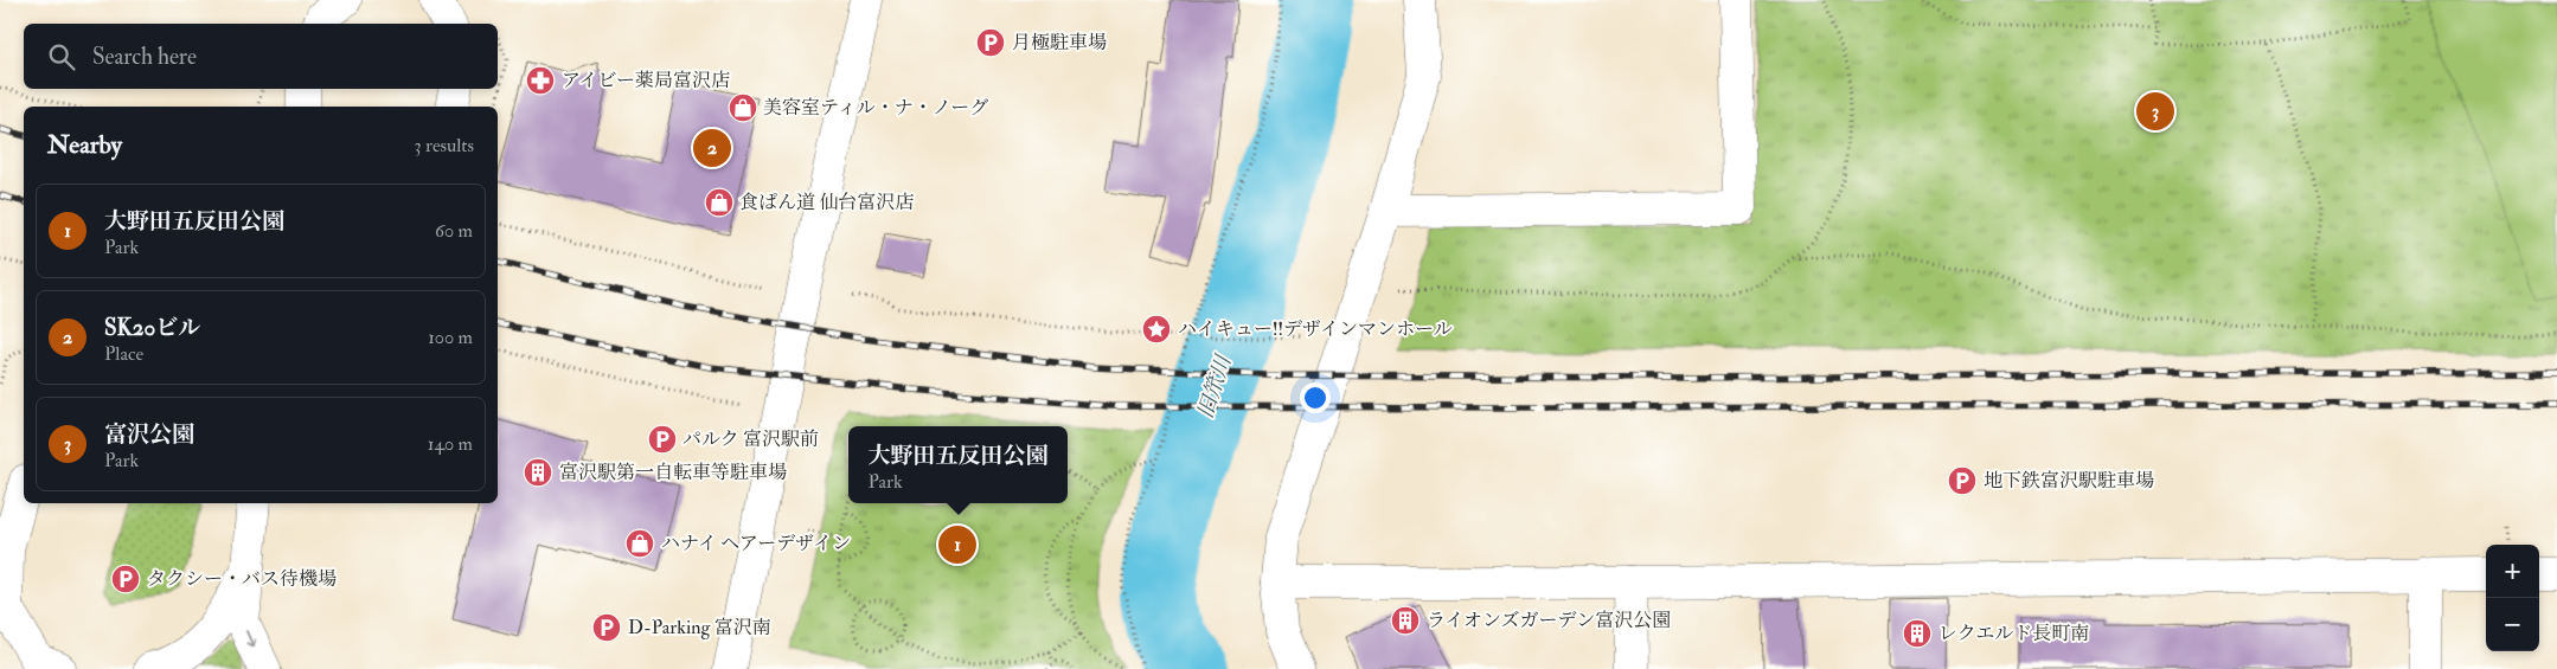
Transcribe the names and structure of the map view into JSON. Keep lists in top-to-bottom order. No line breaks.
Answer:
{"water":["旧笊川"],"places":{"parking":["月極駐車場","パルク 富沢駅前","地下鉄富沢駅駐車場","タクシー・バス待機場","D-Parking 富沢南"],"pharmacy":["アイビー薬局富沢店"],"shop":["美容室ティル・ナ・ノーグ","食ぱん道 仙台富沢店","ハナイ ヘアーデザイン"],"place":["ハイキュー!!デザインマンホール"],"building":["富沢駅第一自転車等駐車場","ライオンズガーデン富沢公園","レクエルド長町南"]},"page":{"search":"Search here","pins":["3","2","1"],"heading":["Nearby","3 results"],"list":[{"mark":"1","name":"大野田五反田公園","note":"Park","value":"60 m"},{"mark":"2","name":"SK20ビル","note":"Place","value":"100 m"},{"mark":"3","name":"富沢公園","note":"Park","value":"140 m"}],"popup":["大野田五反田公園","Park"],"map_buttons":["+","−"]}}
